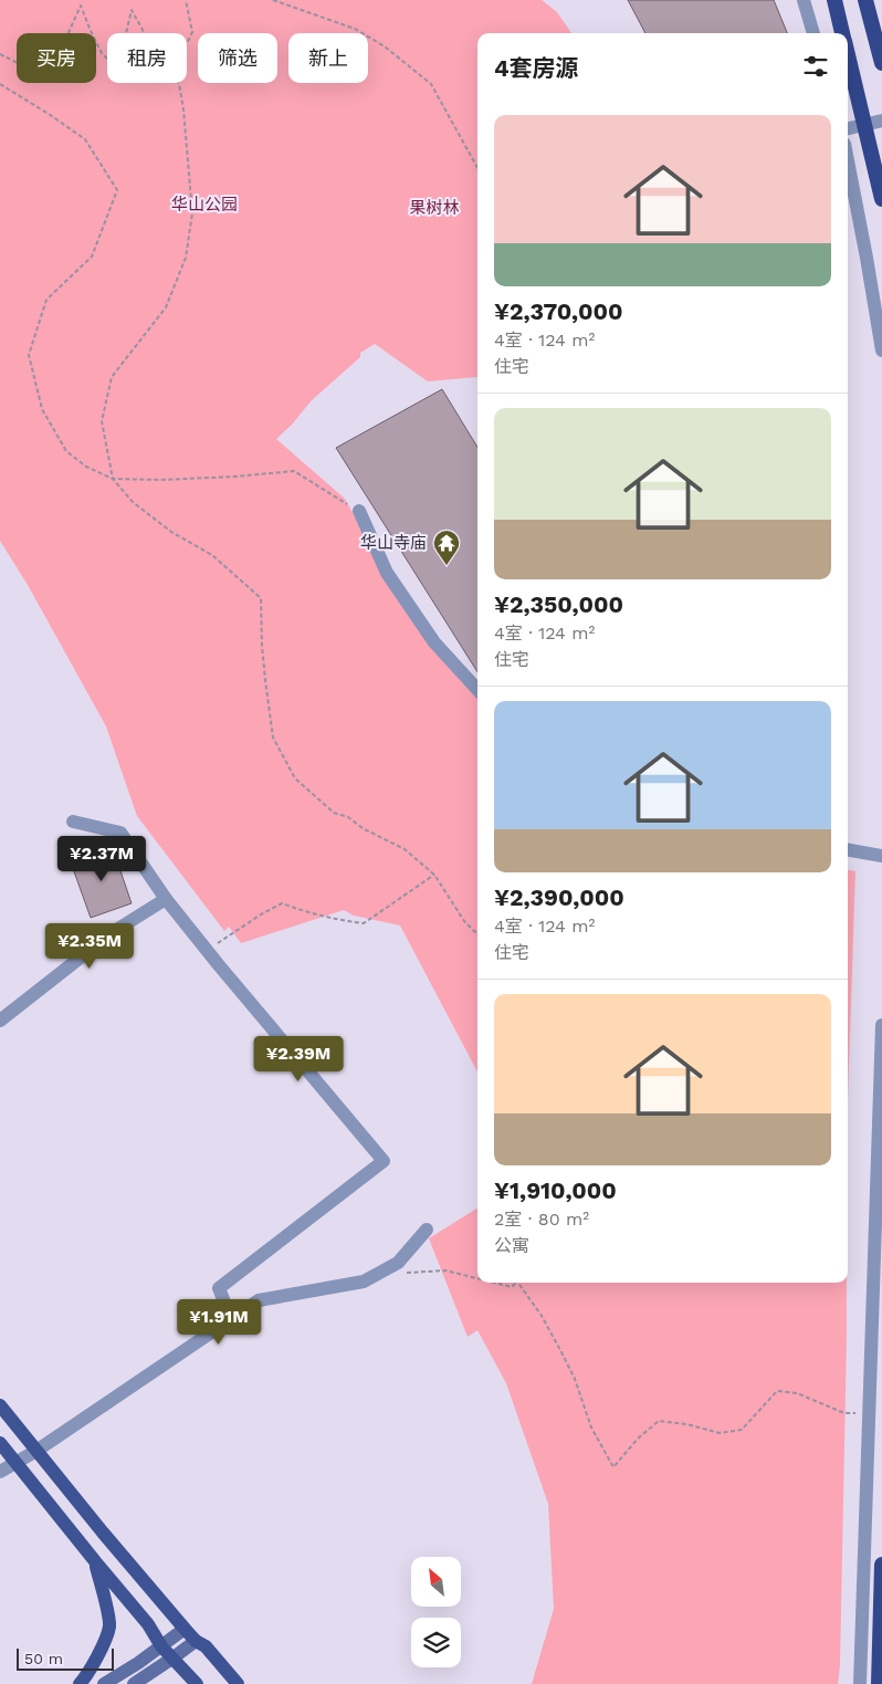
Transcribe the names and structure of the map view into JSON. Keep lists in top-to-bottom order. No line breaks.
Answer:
{"parks":["华山公园","果树林"],"places":{"temple":["华山寺庙"]},"scale_bar":"50 m","north":"top left","page":{"chip":["买房","租房","筛选","新上"],"heading":"4套房源","list":[{"name":"¥2,370,000","note":"4室 · 124 m² · 住宅"},{"name":"¥2,350,000","note":"4室 · 124 m² · 住宅"},{"name":"¥2,390,000","note":"4室 · 124 m² · 住宅"},{"name":"¥1,910,000","note":"2室 · 80 m² · 公寓"}],"price":["¥2.37M","¥2.35M","¥2.39M","¥1.91M"],"scale":"50 m"}}
